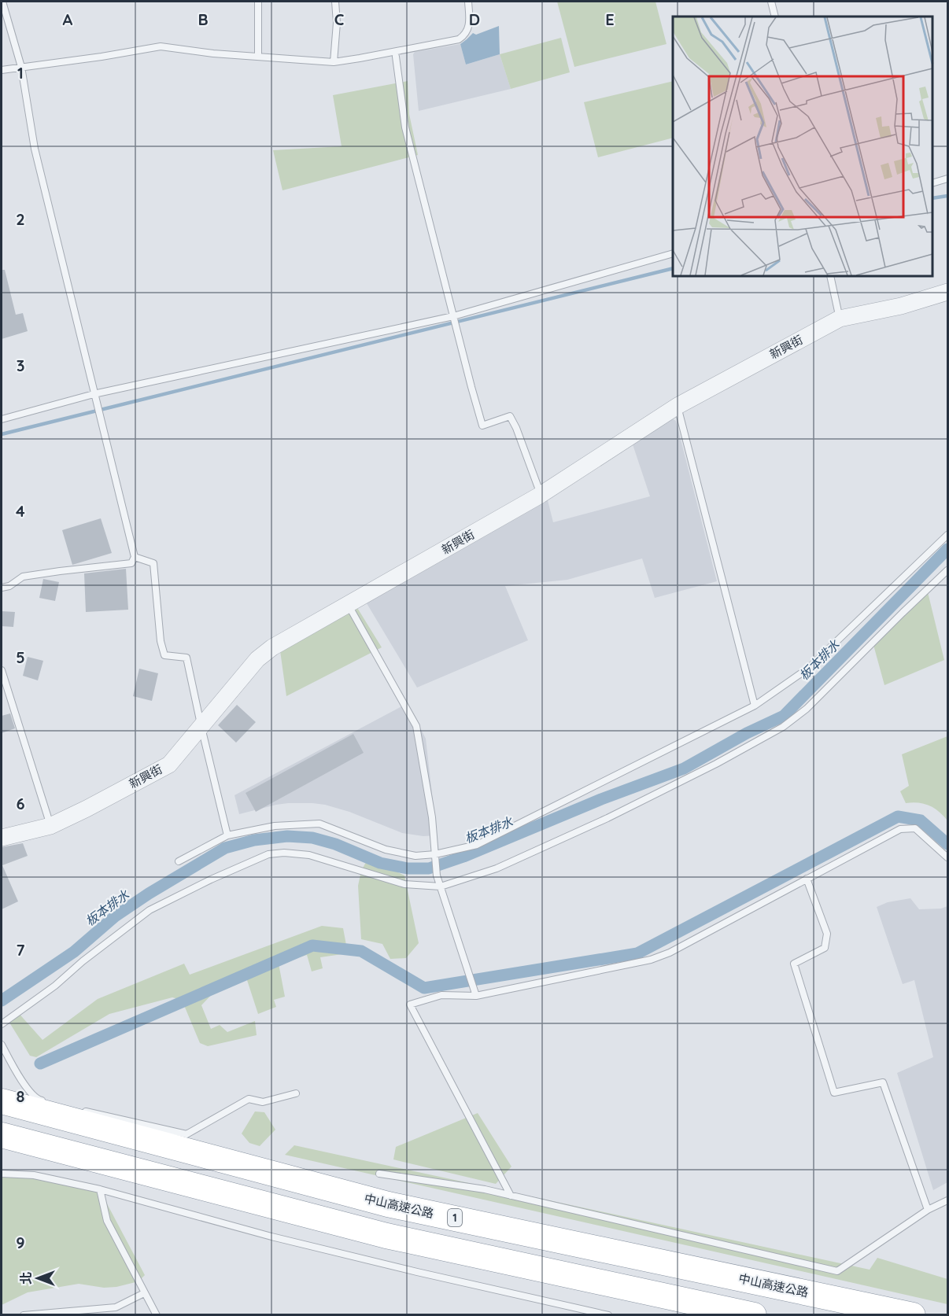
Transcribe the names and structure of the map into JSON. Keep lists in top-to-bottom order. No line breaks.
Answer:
{"streets":{"highway":["中山高速公路","1"],"street":["新興街"]},"water":["板本排水"],"north":"left","grid":{"columns":["A","B","C","D","E"],"rows":["1","2","3","4","5","6","7","8","9"]}}
